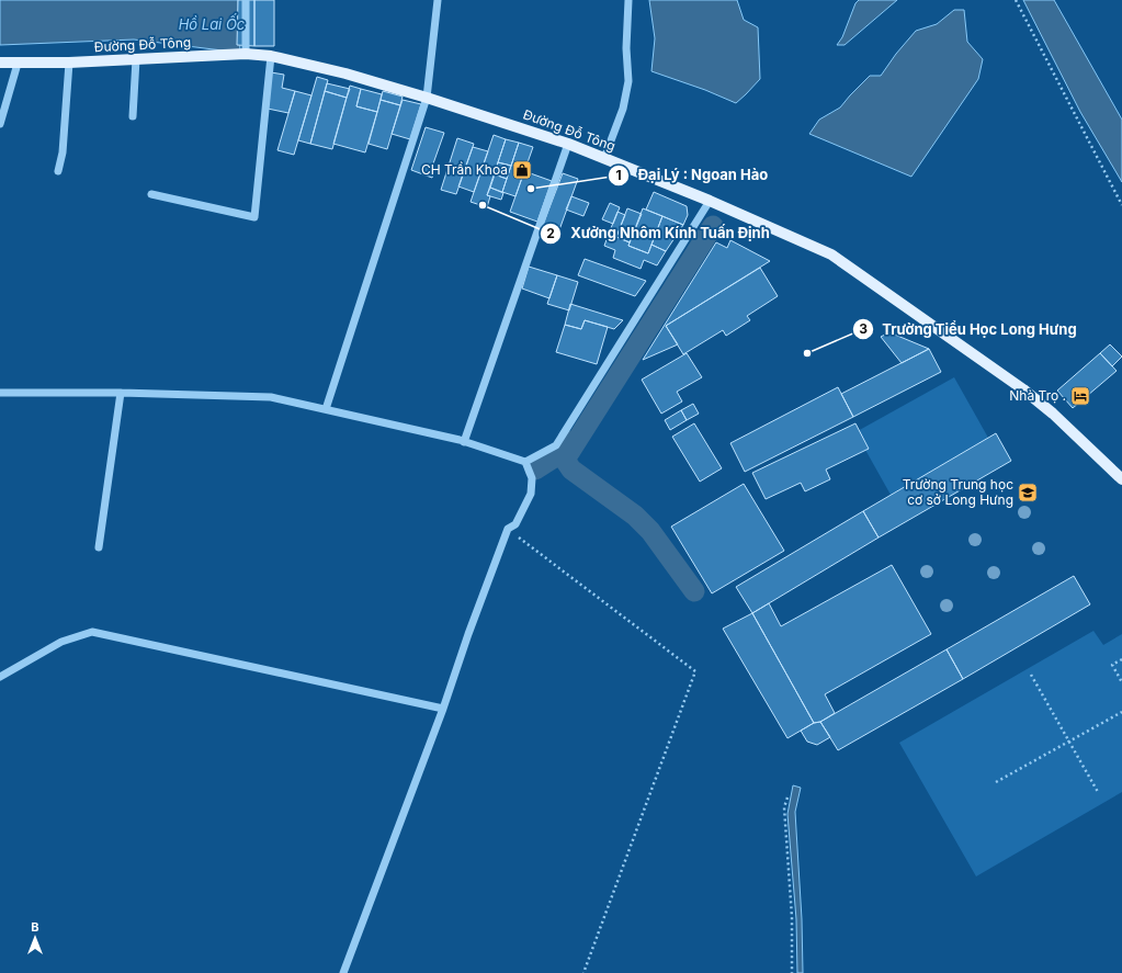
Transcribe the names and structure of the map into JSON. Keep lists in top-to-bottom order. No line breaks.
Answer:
{"streets":{"main road":["Đường Đỗ Tông"]},"water":["Hồ Lai Ốc"],"places":{"shop":["CH Trần Khoa"],"other":["Đại Lý : Ngoan Hào","Xưởng Nhôm Kính Tuấn Định","Trường Tiểu Học Long Hưng"],"hotel":["Nhà Trọ ."],"school or university":["Trường Trung học cơ sở Long Hưng"]},"north":"top"}
